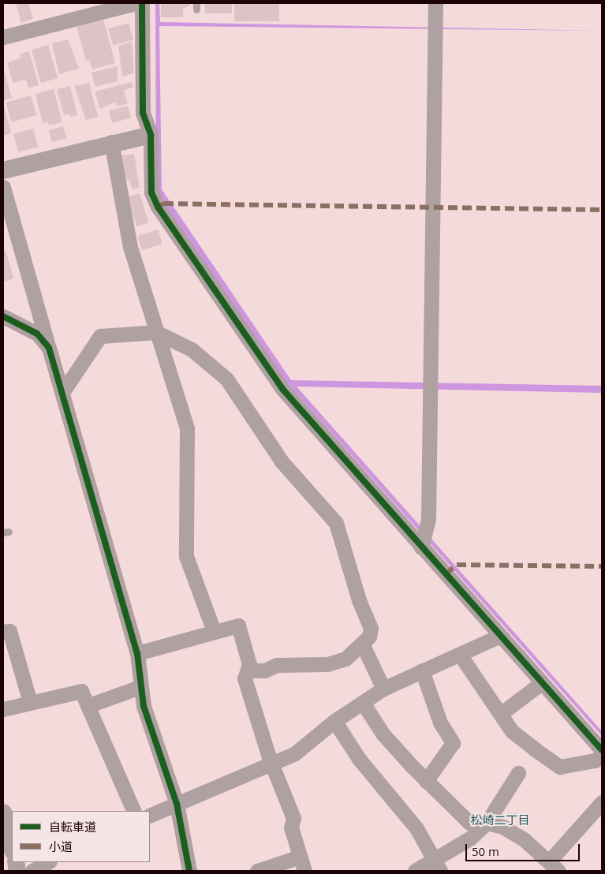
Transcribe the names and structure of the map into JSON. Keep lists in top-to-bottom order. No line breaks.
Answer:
{"districts":["松崎二丁目"],"legend":["自転車道","小道"],"scale_bar":"50 m"}
